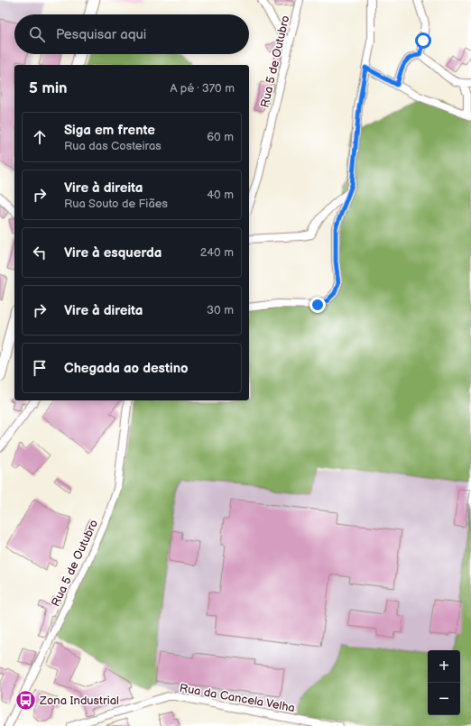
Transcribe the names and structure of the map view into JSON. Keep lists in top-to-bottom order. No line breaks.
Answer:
{"streets":{"street":["Rua 5 de Outubro","Rua da Cancela Velha"]},"places":{"bus stop":["Zona Industrial"]},"page":{"search":"Pesquisar aqui","heading":["5 min","A pé · 370 m"],"list":[["Siga em frente","Rua das Costeiras","60 m"],["Vire à direita","Rua Souto de Fiães","40 m"],["Vire à esquerda","240 m"],["Vire à direita","30 m"],"Chegada ao destino"],"map_buttons":["+","−"]}}
